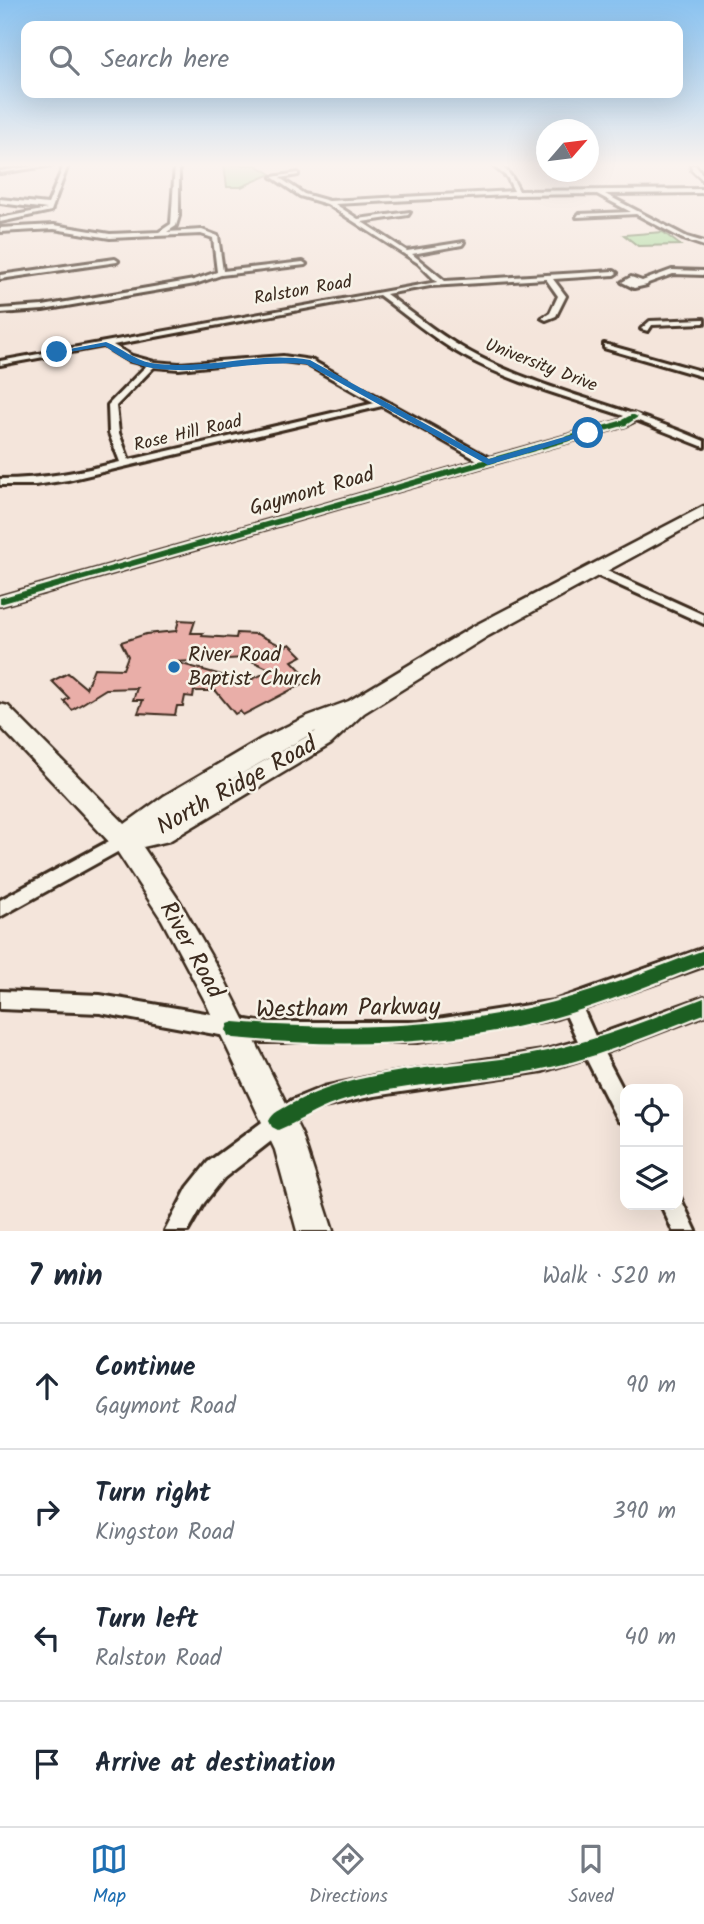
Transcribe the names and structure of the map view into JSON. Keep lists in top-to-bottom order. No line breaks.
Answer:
{"streets":{"main road":["North Ridge Road","River Road"],"street":["Ralston Road","University Drive","Rose Hill Road","Gaymont Road","Westham Parkway"]},"crossings":[["Ralston Road","University Drive"],["University Drive","Gaymont Road"],["North Ridge Road","River Road"],["River Road","Westham Parkway"]],"places":["River Road Baptist Church"],"north":"top right","page":{"search":"Search here","heading":["7 min","Walk · 520 m"],"list":[["Continue","Gaymont Road","90 m"],["Turn right","Kingston Road","390 m"],["Turn left","Ralston Road","40 m"],"Arrive at destination"],"nav":["Map","Directions","Saved"]}}
